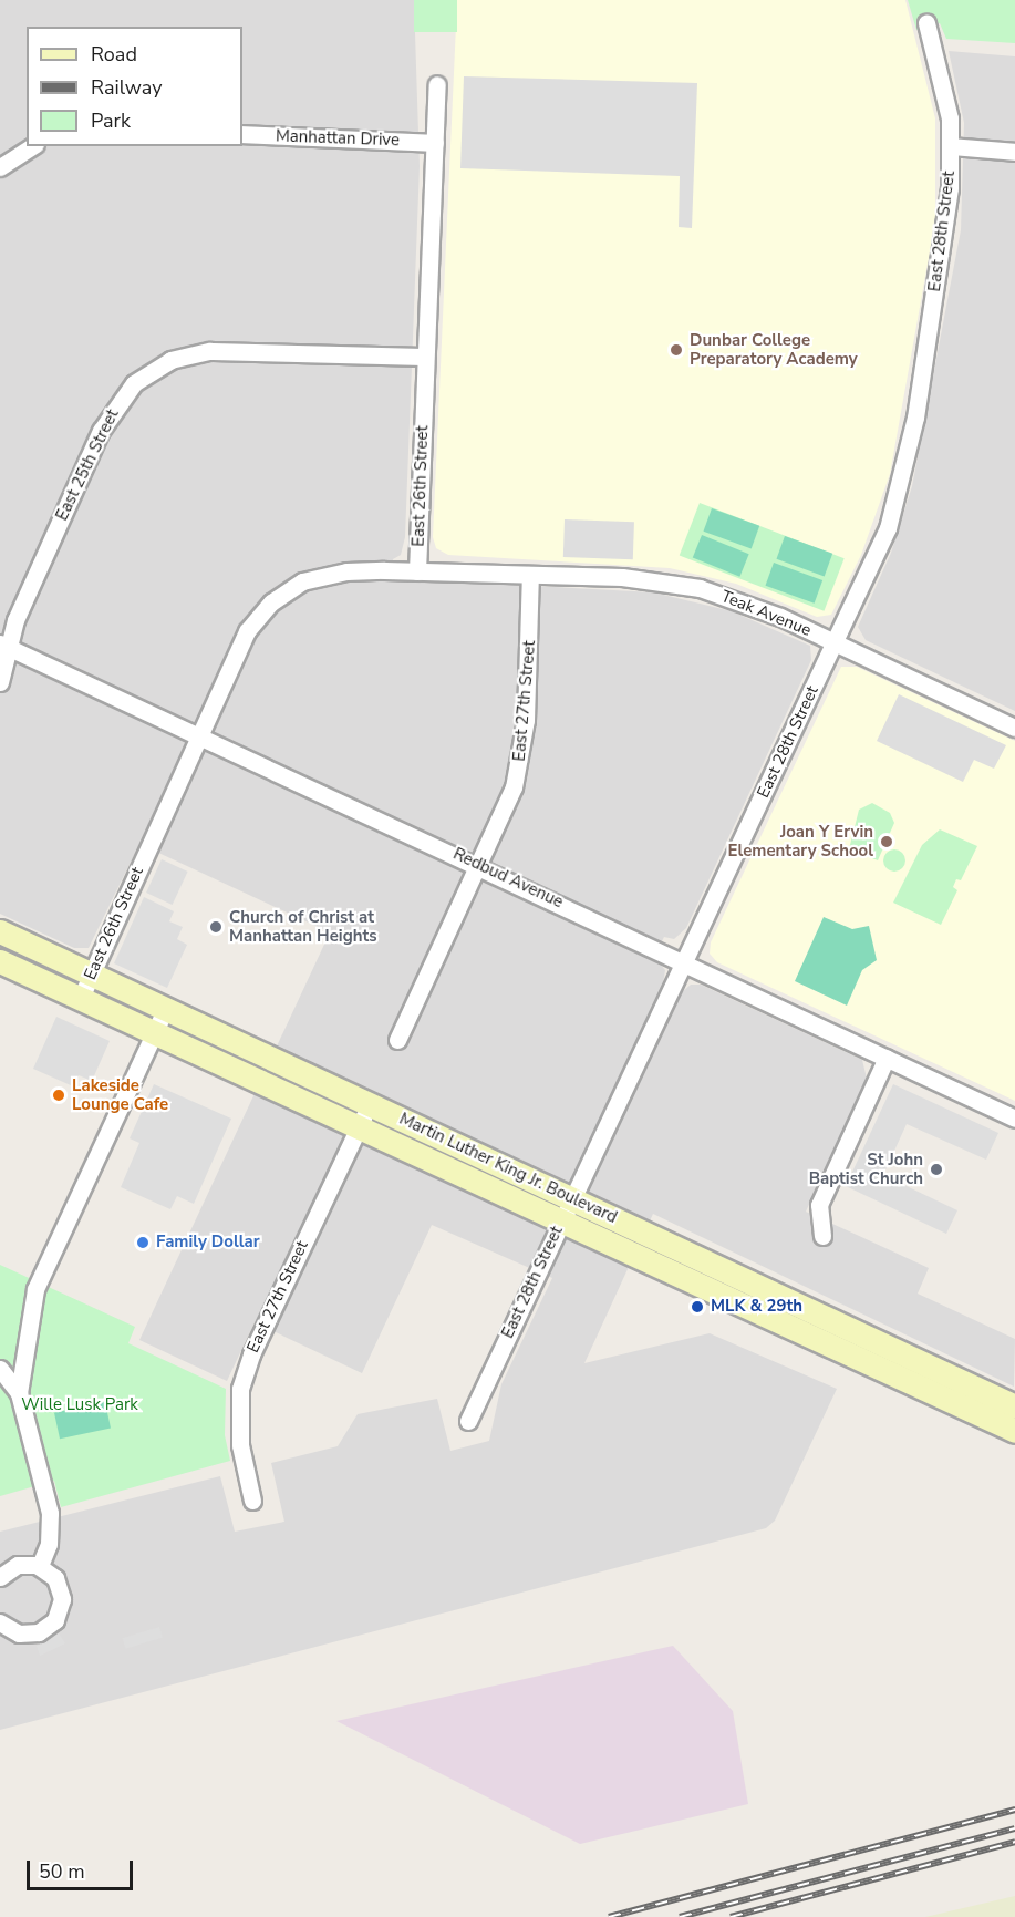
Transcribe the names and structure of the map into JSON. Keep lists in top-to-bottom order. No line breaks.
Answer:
{"streets":{"main road":["Martin Luther King Jr. Boulevard"],"street":["Manhattan Drive","East 28th Street","East 25th Street","East 26th Street","Teak Avenue","East 27th Street","Redbud Avenue"]},"crossings":[["Manhattan Drive","East 26th Street"],["East 28th Street","Teak Avenue"],["East 28th Street","Redbud Avenue"],["East 28th Street","Martin Luther King Jr. Boulevard"],["East 25th Street","East 26th Street"],["East 25th Street","Redbud Avenue"],["East 26th Street","Teak Avenue"],["East 26th Street","Redbud Avenue"],["East 26th Street","Martin Luther King Jr. Boulevard"],["Teak Avenue","East 27th Street"],["East 27th Street","Redbud Avenue"],["East 27th Street","Martin Luther King Jr. Boulevard"]],"parks":["Wille Lusk Park"],"places":["Dunbar College Preparatory Academy","Joan Y Ervin Elementary School","Church of Christ at Manhattan Heights","Lakeside Lounge Cafe","St John Baptist Church","Family Dollar","MLK & 29th"],"legend":["Road","Railway","Park"],"scale_bar":"50 m"}
